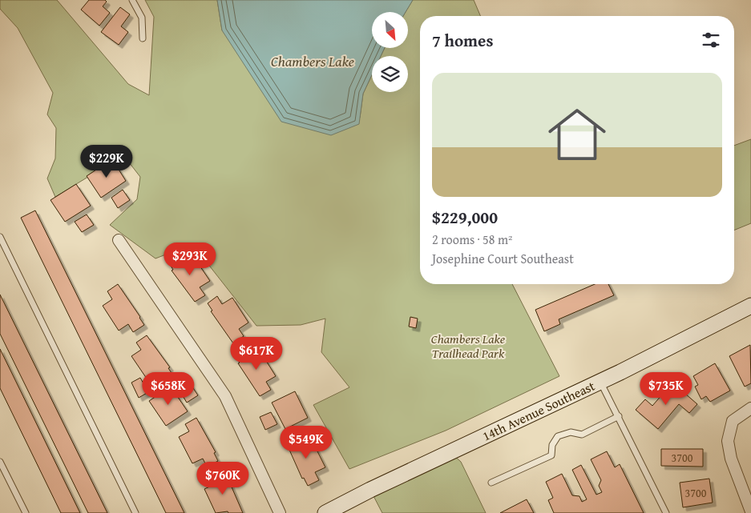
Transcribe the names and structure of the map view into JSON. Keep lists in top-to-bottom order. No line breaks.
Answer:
{"streets":{"street":["14th Avenue Southeast"]},"water":["Chambers Lake"],"parks":["Chambers Lake Trailhead Park"],"house_numbers":["3700","3700"],"north":"bottom right","page":{"heading":"7 homes","list":[{"name":"$229,000","note":"2 rooms · 58 m² · Josephine Court Southeast"}],"price":["$229K","$293K","$617K","$658K","$735K","$549K","$760K"]}}
